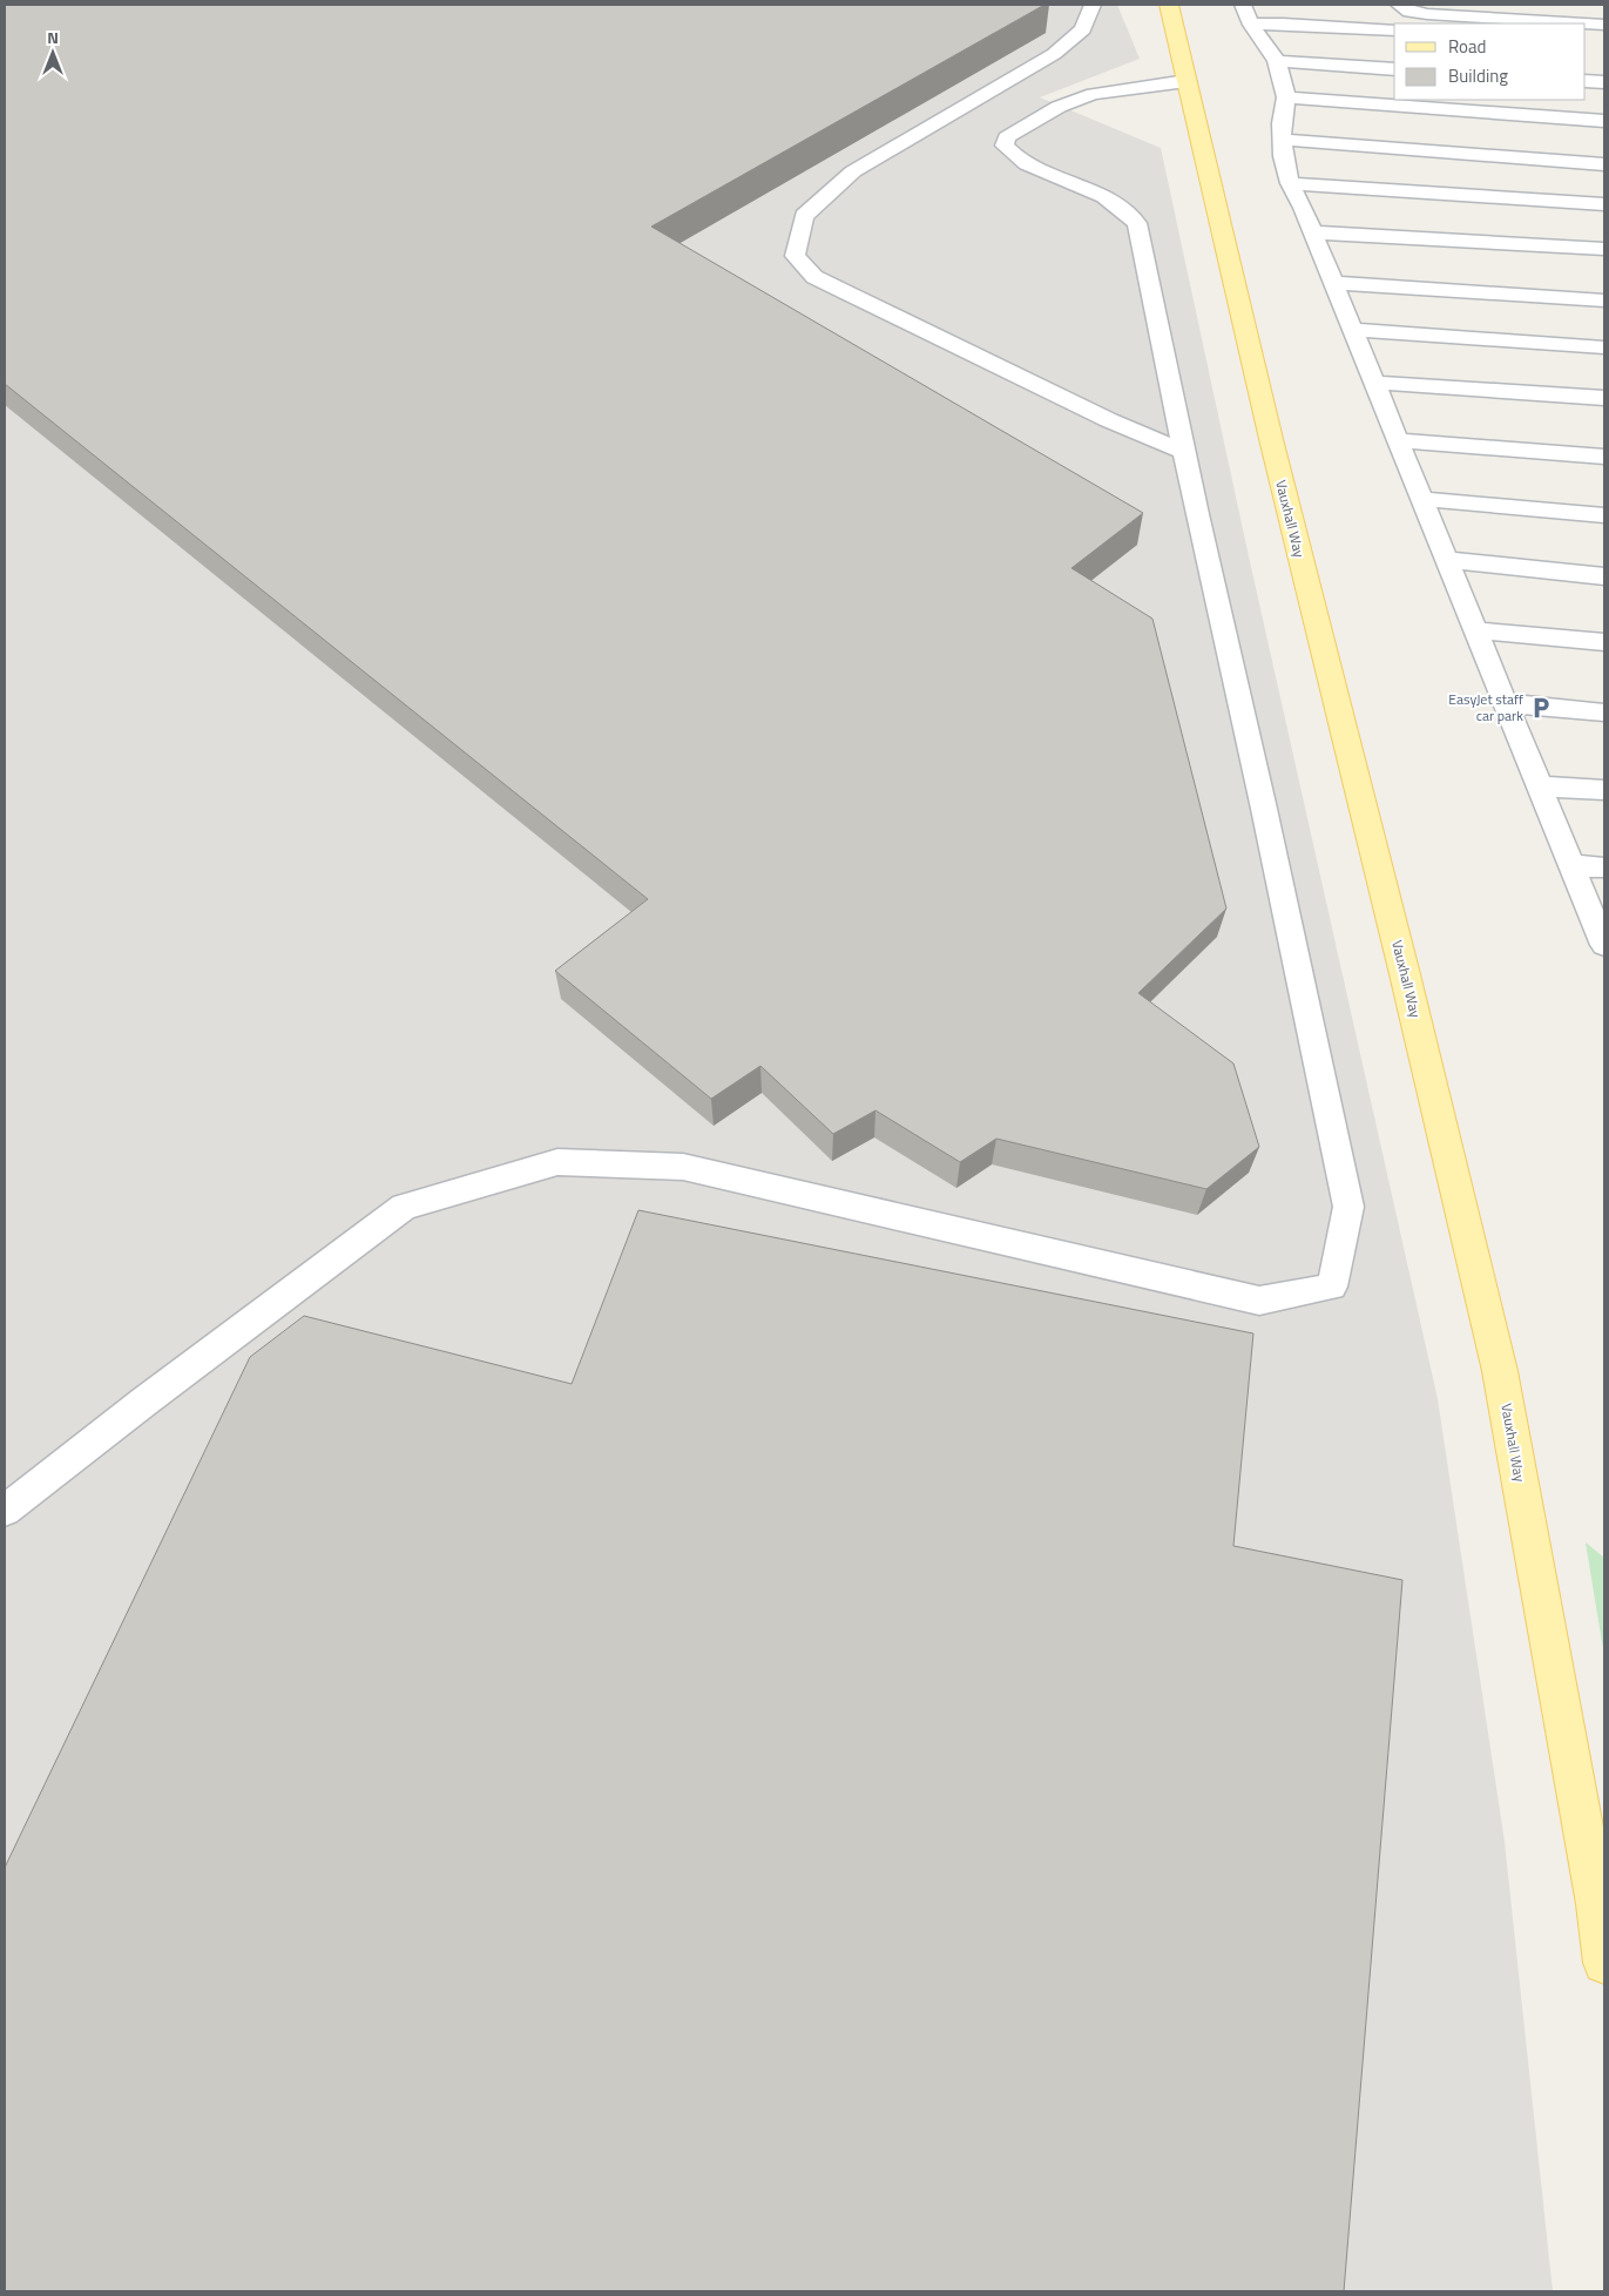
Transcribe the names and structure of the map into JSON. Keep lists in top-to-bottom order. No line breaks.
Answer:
{"streets":{"main road":["Vauxhall Way"]},"places":{"parking":["EasyJet staff car park"]},"legend":["Road","Building"],"north":"top"}
